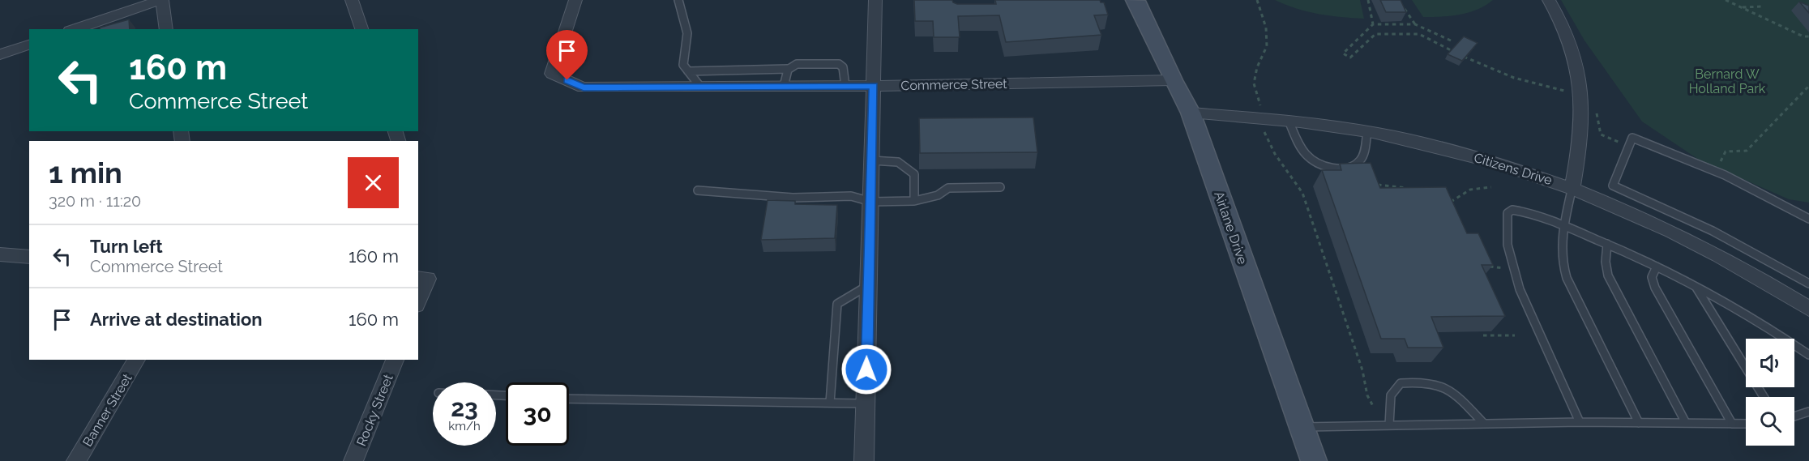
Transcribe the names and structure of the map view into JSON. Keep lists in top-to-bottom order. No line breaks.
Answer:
{"streets":{"street":["Commerce Street","Citizens Drive","Airlane Drive","Banner Street","Rocky Street"]},"crossings":[["Commerce Street","Airlane Drive"],["Citizens Drive","Airlane Drive"]],"parks":["Bernard W Holland Park"],"page":{"turn":["160 m","Commerce Street"],"heading":["1 min","320 m · 11:20"],"list":[{"name":"Turn left","note":"Commerce Street","value":"160 m"},{"name":"Arrive at destination","value":"160 m"}],"speed":"23 km/h","limit":"30"}}
